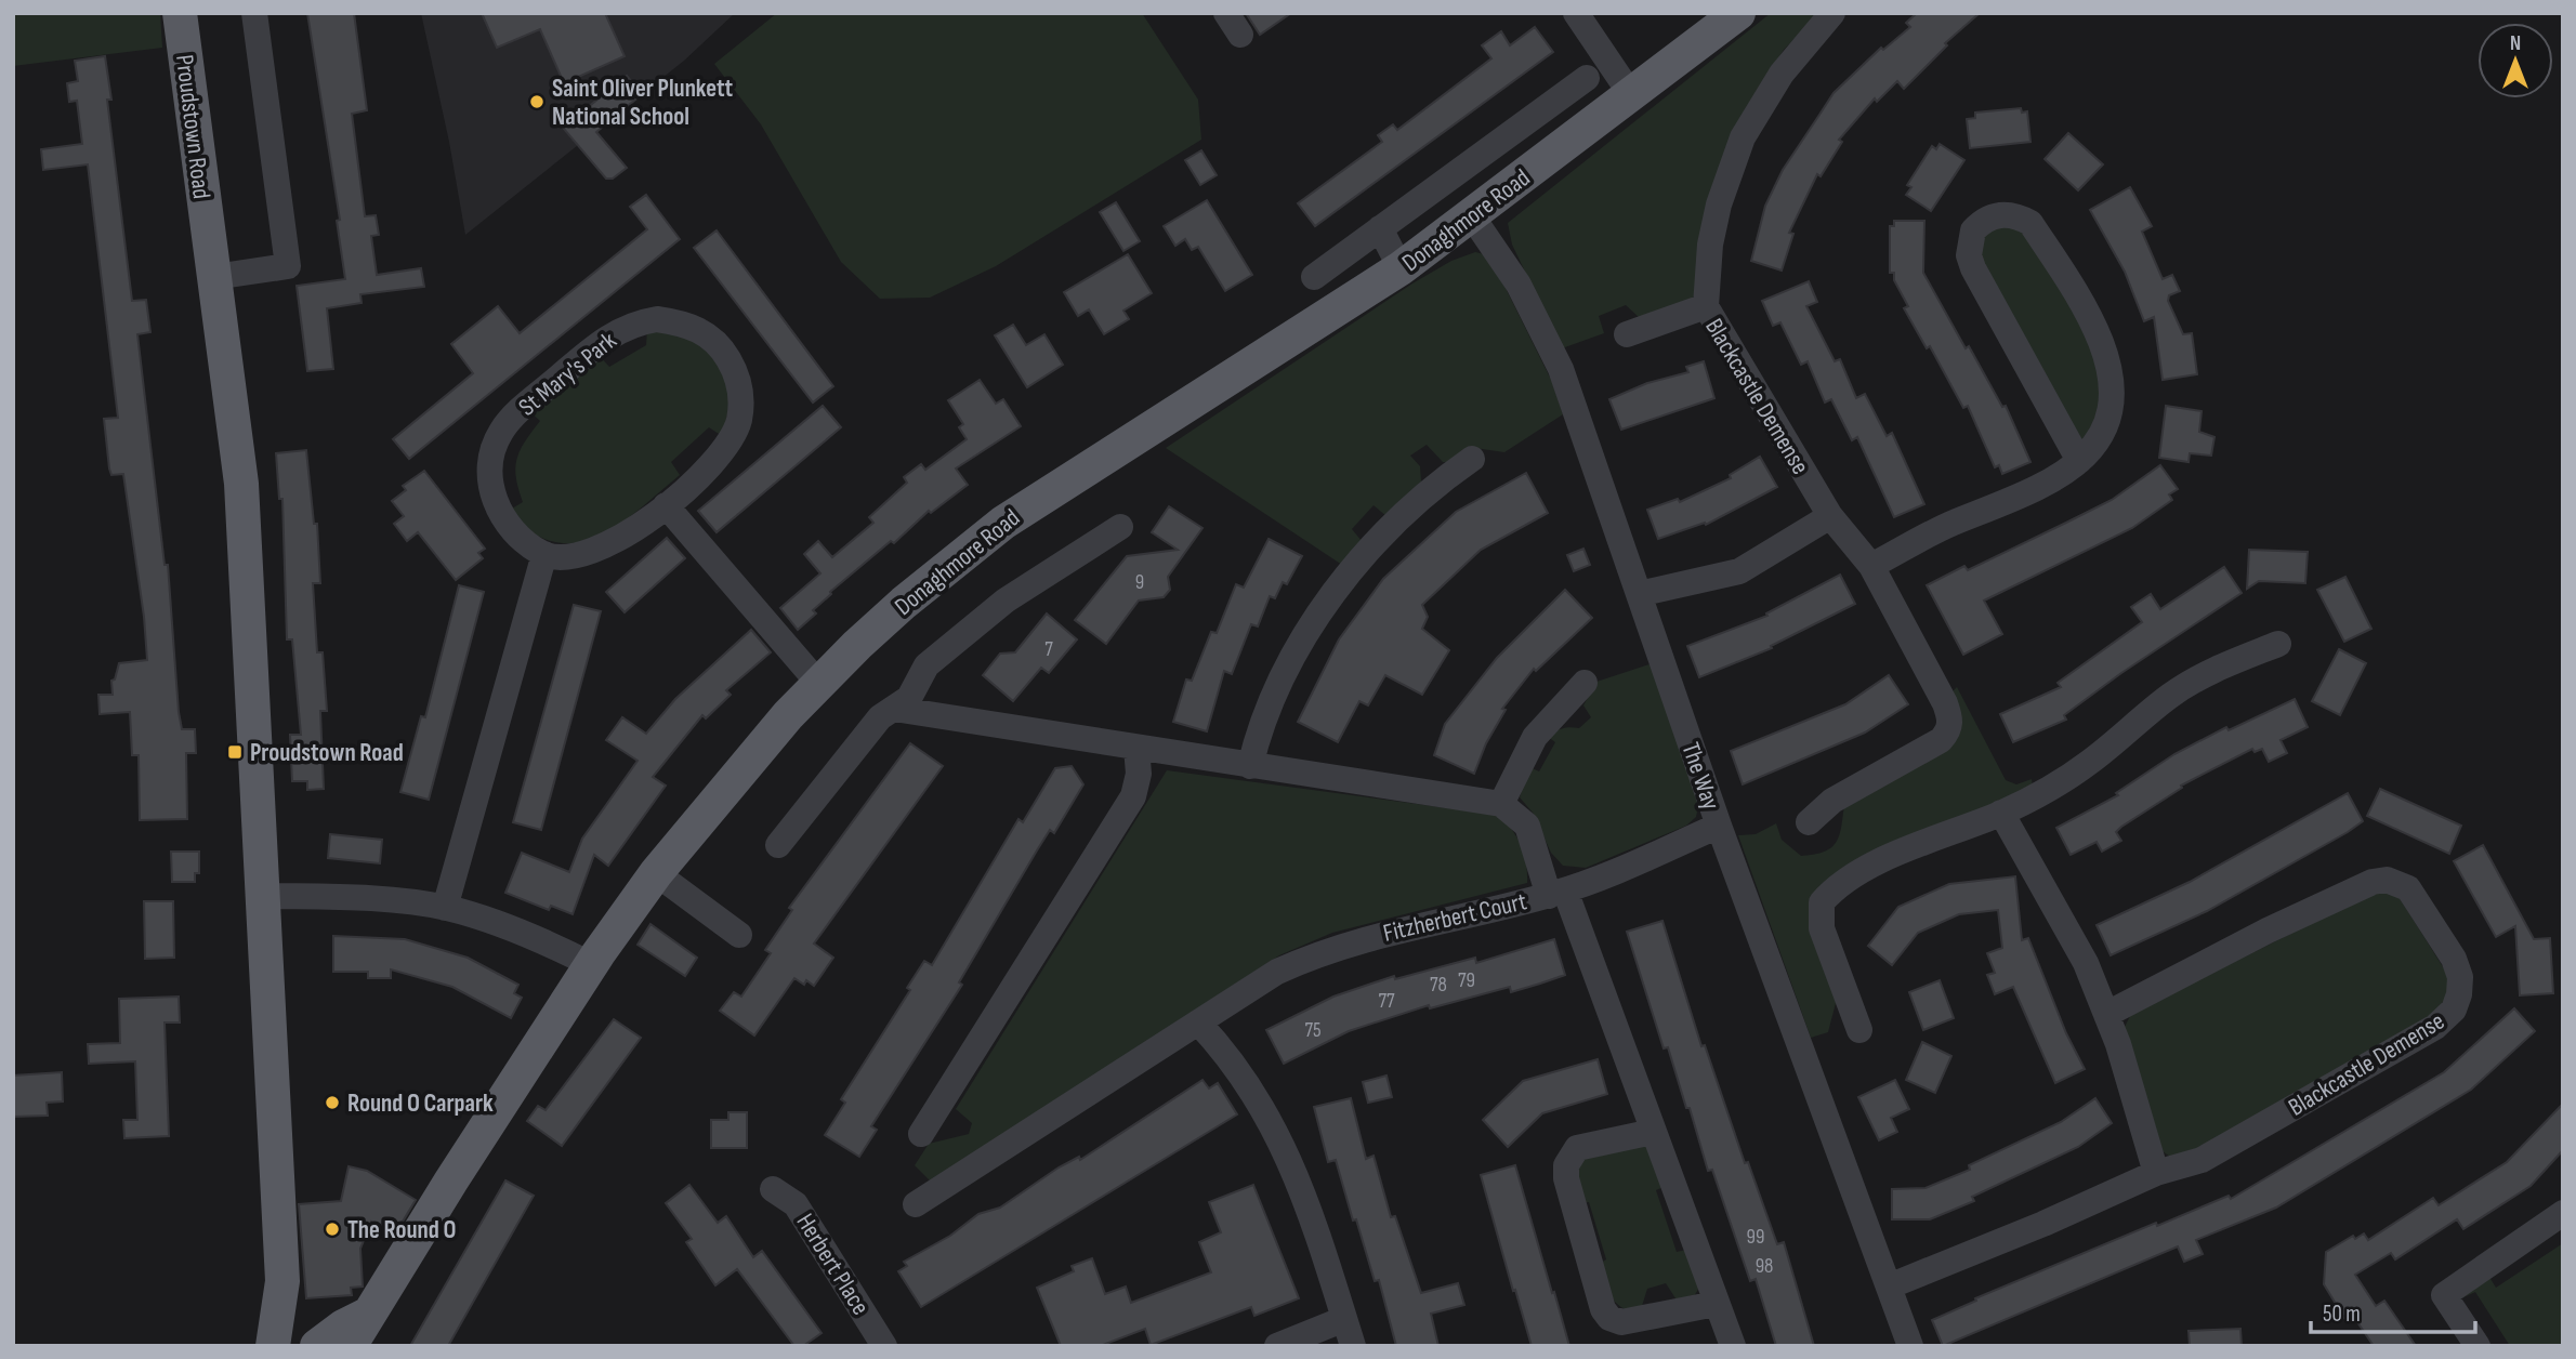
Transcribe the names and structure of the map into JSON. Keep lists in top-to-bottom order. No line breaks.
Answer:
{"streets":{"main road":["Proudstown Road","Donaghmore Road"],"street":["St Mary's Park","Blackcastle Demense","The Way","Fitzherbert Court","Herbert Place"]},"crossings":[["Donaghmore Road","The Way"],["Blackcastle Demense","The Way"],["The Way","Fitzherbert Court"]],"places":{"other":["Saint Oliver Plunkett National School","Round O Carpark","The Round O"],"transit":["Proudstown Road"]},"house_numbers":["9","7","79","78","77","75","99","98"],"scale_bar":"50 m","north":"top"}
